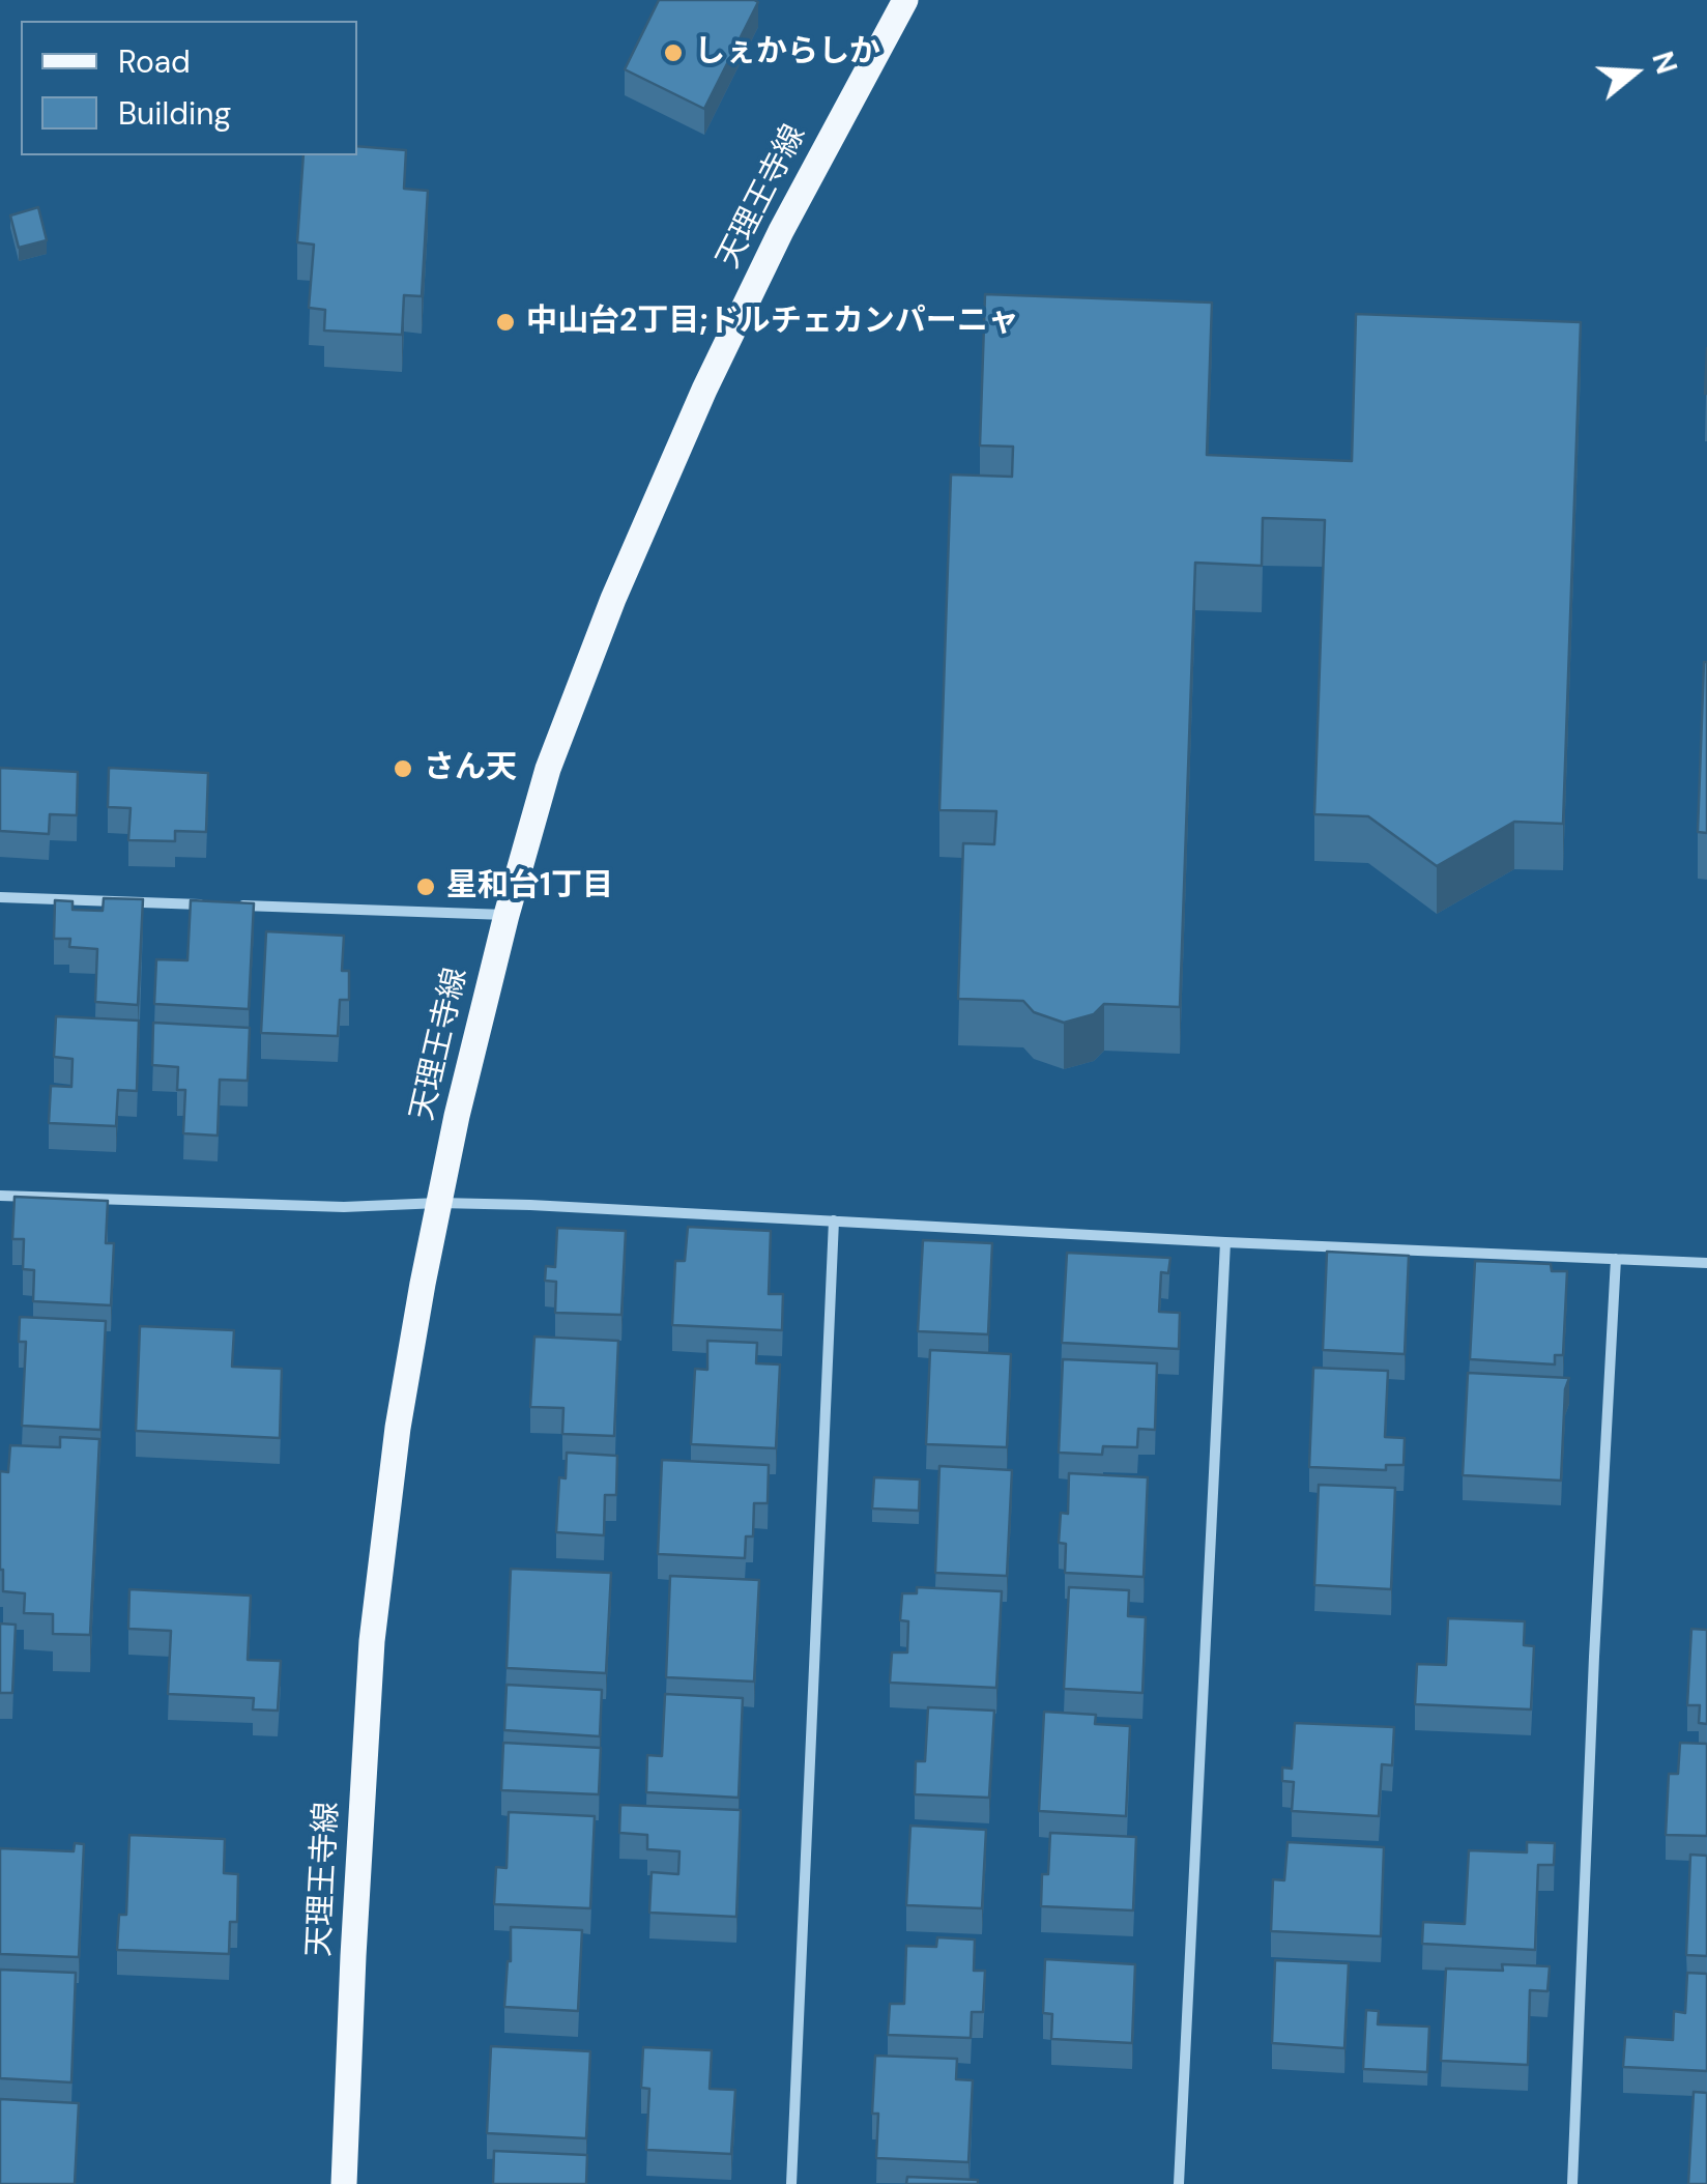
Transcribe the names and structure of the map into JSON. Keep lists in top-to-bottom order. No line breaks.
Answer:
{"streets":{"main road":["天理王寺線"]},"places":["しぇからしか","中山台2丁目;ドルチェカンパーニャ","さん天","星和台1丁目"],"legend":["Road","Building"],"north":"right"}
